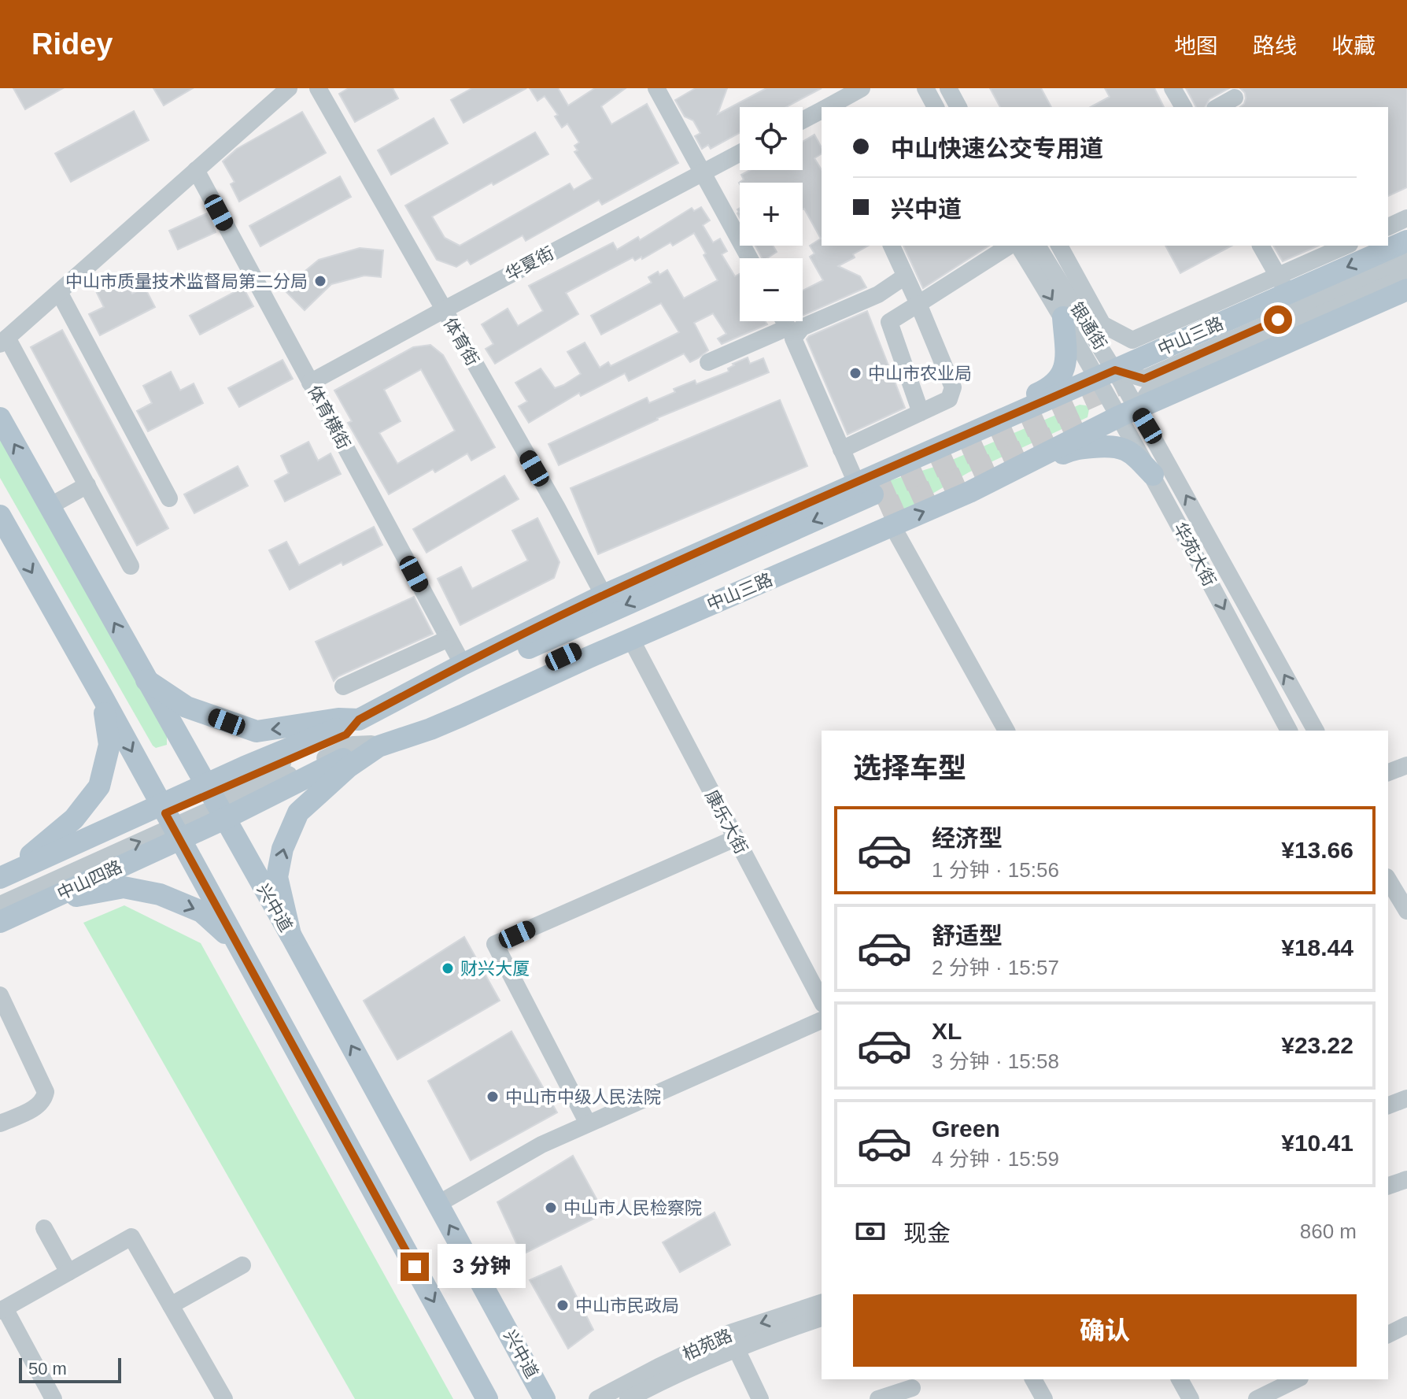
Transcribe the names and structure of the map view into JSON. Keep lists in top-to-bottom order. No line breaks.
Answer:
{"streets":{"main road":["中山三路","中山四路","兴中道"],"street":["华夏街","银通街","体育街","体育横街","华苑大街","康乐大街","柏苑路"]},"crossings":[["华夏街","体育街"],["华夏街","体育横街"],["银通街","中山三路"],["银通街","华苑大街"],["中山三路","体育街"],["中山三路","体育横街"],["中山三路","华苑大街"],["中山三路","康乐大街"],["中山三路","中山四路"],["中山三路","兴中道"]],"places":["中山市质量技术监督局第二分局","中山市农业局","财兴大厦","中山市中级人民法院","中山市人民检察院","中山市民政局"],"scale_bar":"50 m","page":{"header":"Ridey","nav":["地图","路线","收藏"],"map_buttons":["+","−"],"banner":["中山快速公交专用道","兴中道"],"heading":"选择车型","list":[{"name":"经济型","note":"1 分钟 · 15:56","value":"¥13.66"},{"name":"舒适型","note":"2 分钟 · 15:57","value":"¥18.44"},{"name":"XL","note":"3 分钟 · 15:58","value":"¥23.22"},{"name":"Green","note":"4 分钟 · 15:59","value":"¥10.41"}],"pay":["现金","860 m"],"bubble":"3 分钟","buttons":"确认","scale":"50 m"}}
